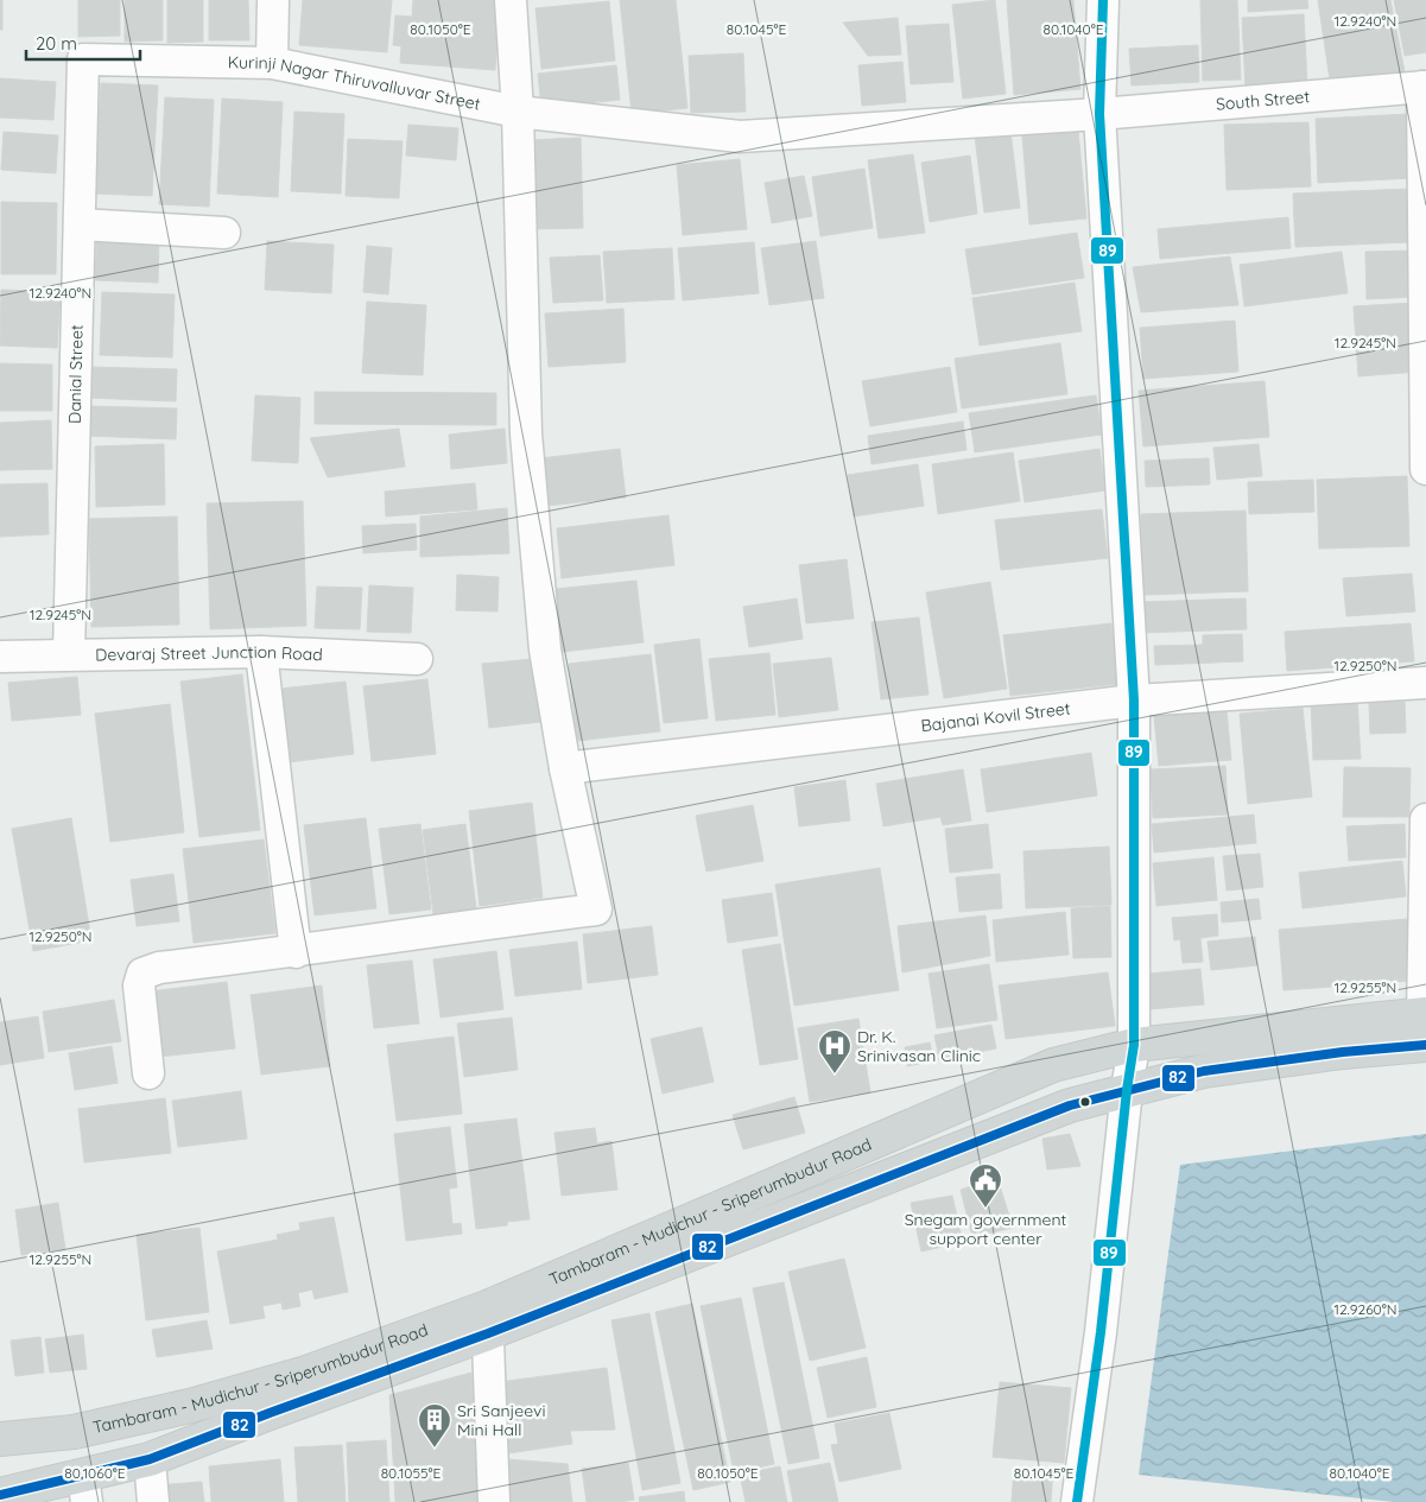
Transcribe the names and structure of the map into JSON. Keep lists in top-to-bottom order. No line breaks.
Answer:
{"streets":{"main road":["Tambaram - Mudichur - Sriperumbudur Road"],"street":["Kurinji Nagar Thiruvalluvar Street","South Street","Danial Street","Devaraj Street Junction Road","Bajanai Kovil Street"]},"crossings":[["Kurinji Nagar Thiruvalluvar Street","South Street"],["Kurinji Nagar Thiruvalluvar Street","Danial Street"],["Danial Street","Devaraj Street Junction Road"]],"places":{"hospital":["Dr. K. Srinivasan Clinic"],"public building":["Snegam government support center"],"building":["Sri Sanjeevi Mini Hall"]},"lines":["transit line 89","transit line 82"],"scale_bar":"20 m","coordinates":["12.9240°N","80.1050°E","80.1045°E","80.1040°E","12.9245°N","12.9250°N","12.9255°N","12.9260°N","80.1060°E","80.1055°E"]}
